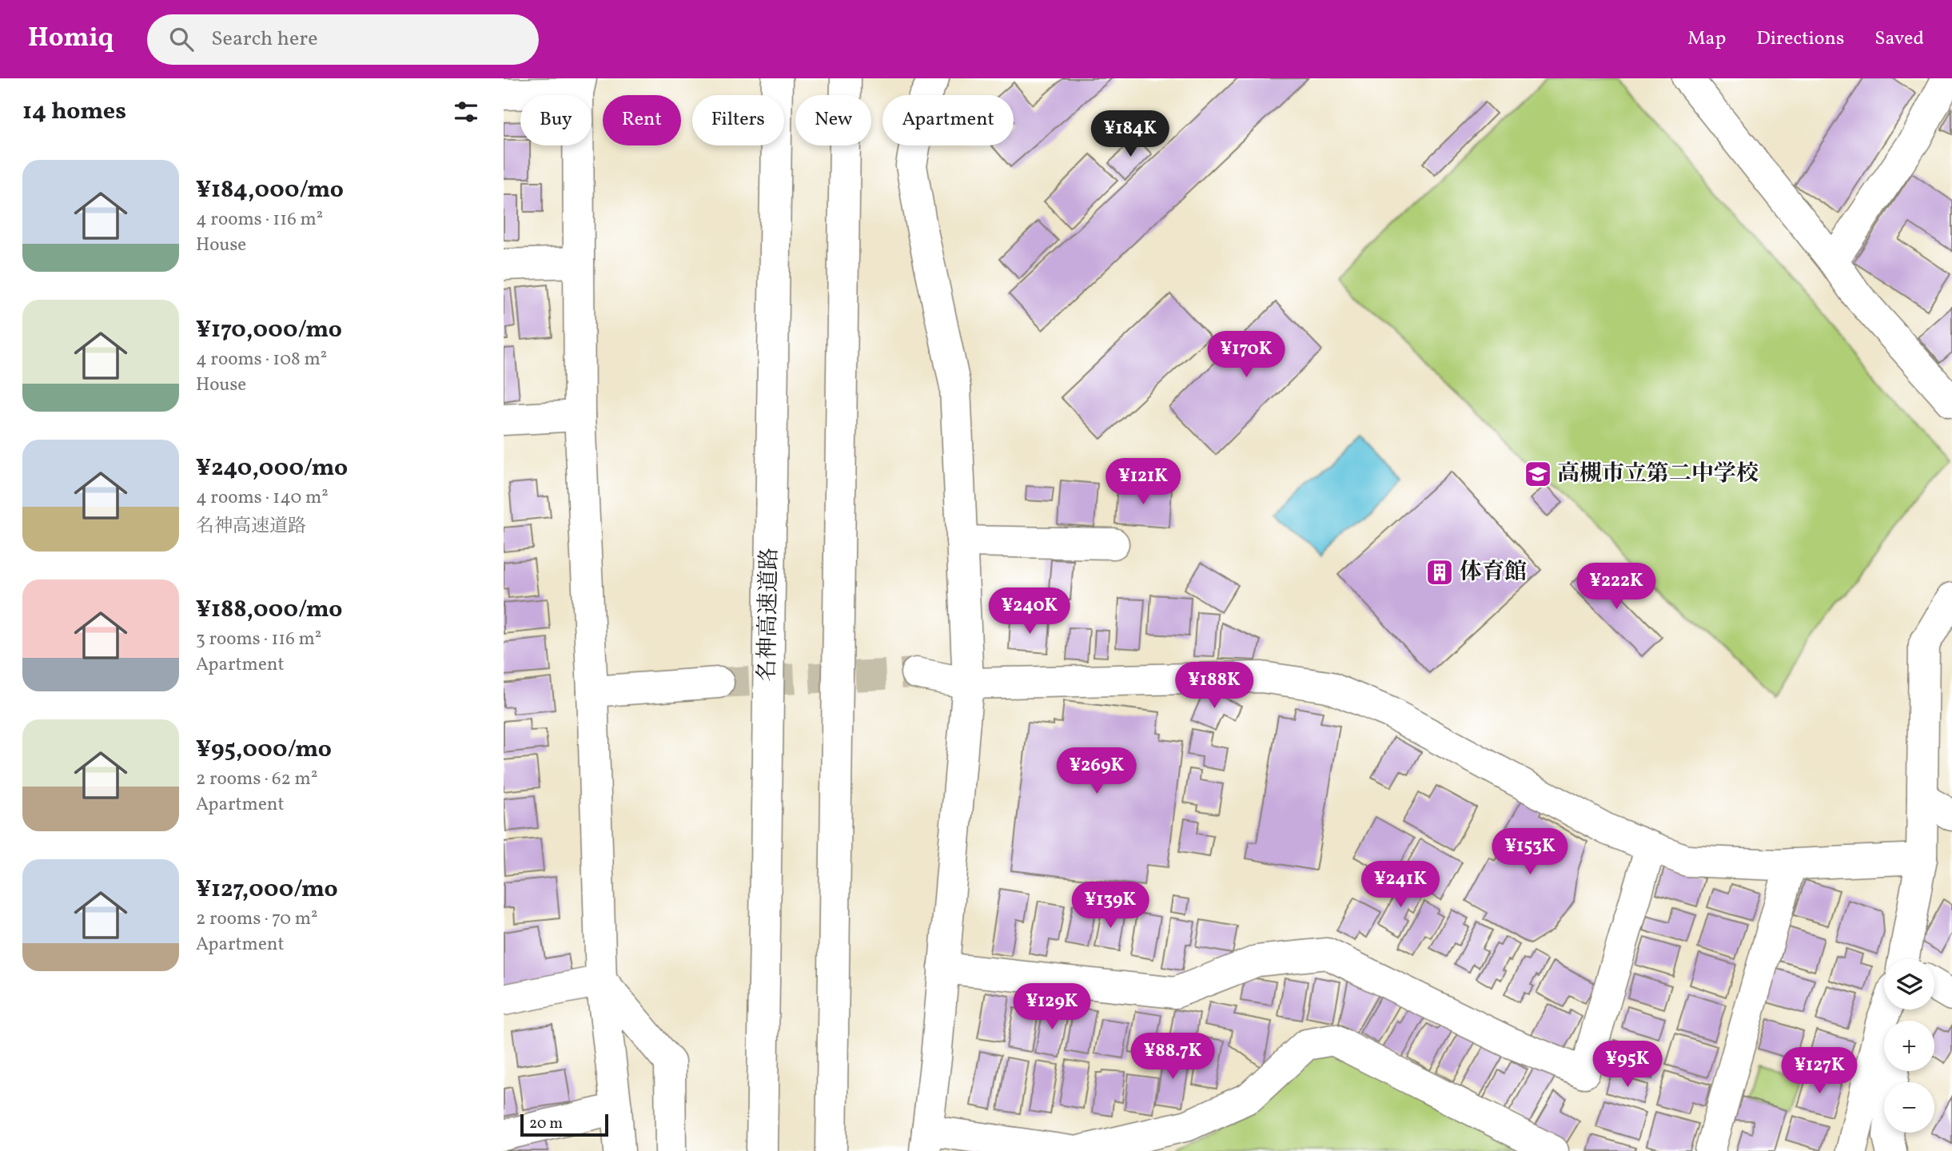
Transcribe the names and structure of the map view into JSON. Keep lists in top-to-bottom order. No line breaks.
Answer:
{"streets":{"main road":["名神高速道路"]},"places":{"school or university":["高槻市立第二中学校"],"building":["体育館"]},"scale_bar":"20 m","page":{"header":"Homiq","search":"Search here","nav":["Map","Directions","Saved"],"heading":"14 homes","chip":["Buy","Rent","Filters","New","Apartment"],"price":["¥184K","¥170K","¥121K","¥222K","¥240K","¥188K","¥269K","¥153K","¥241K","¥139K","¥129K","¥88.7K","¥95K","¥127K"],"list":[{"name":"¥184,000/mo","note":"4 rooms · 116 m² · House"},{"name":"¥170,000/mo","note":"4 rooms · 108 m² · House"},{"name":"¥240,000/mo","note":"4 rooms · 140 m² · 名神高速道路"},{"name":"¥188,000/mo","note":"3 rooms · 116 m² · Apartment"},{"name":"¥95,000/mo","note":"2 rooms · 62 m² · Apartment"},{"name":"¥127,000/mo","note":"2 rooms · 70 m² · Apartment"}],"map_buttons":["+","−"],"scale":"20 m"}}
